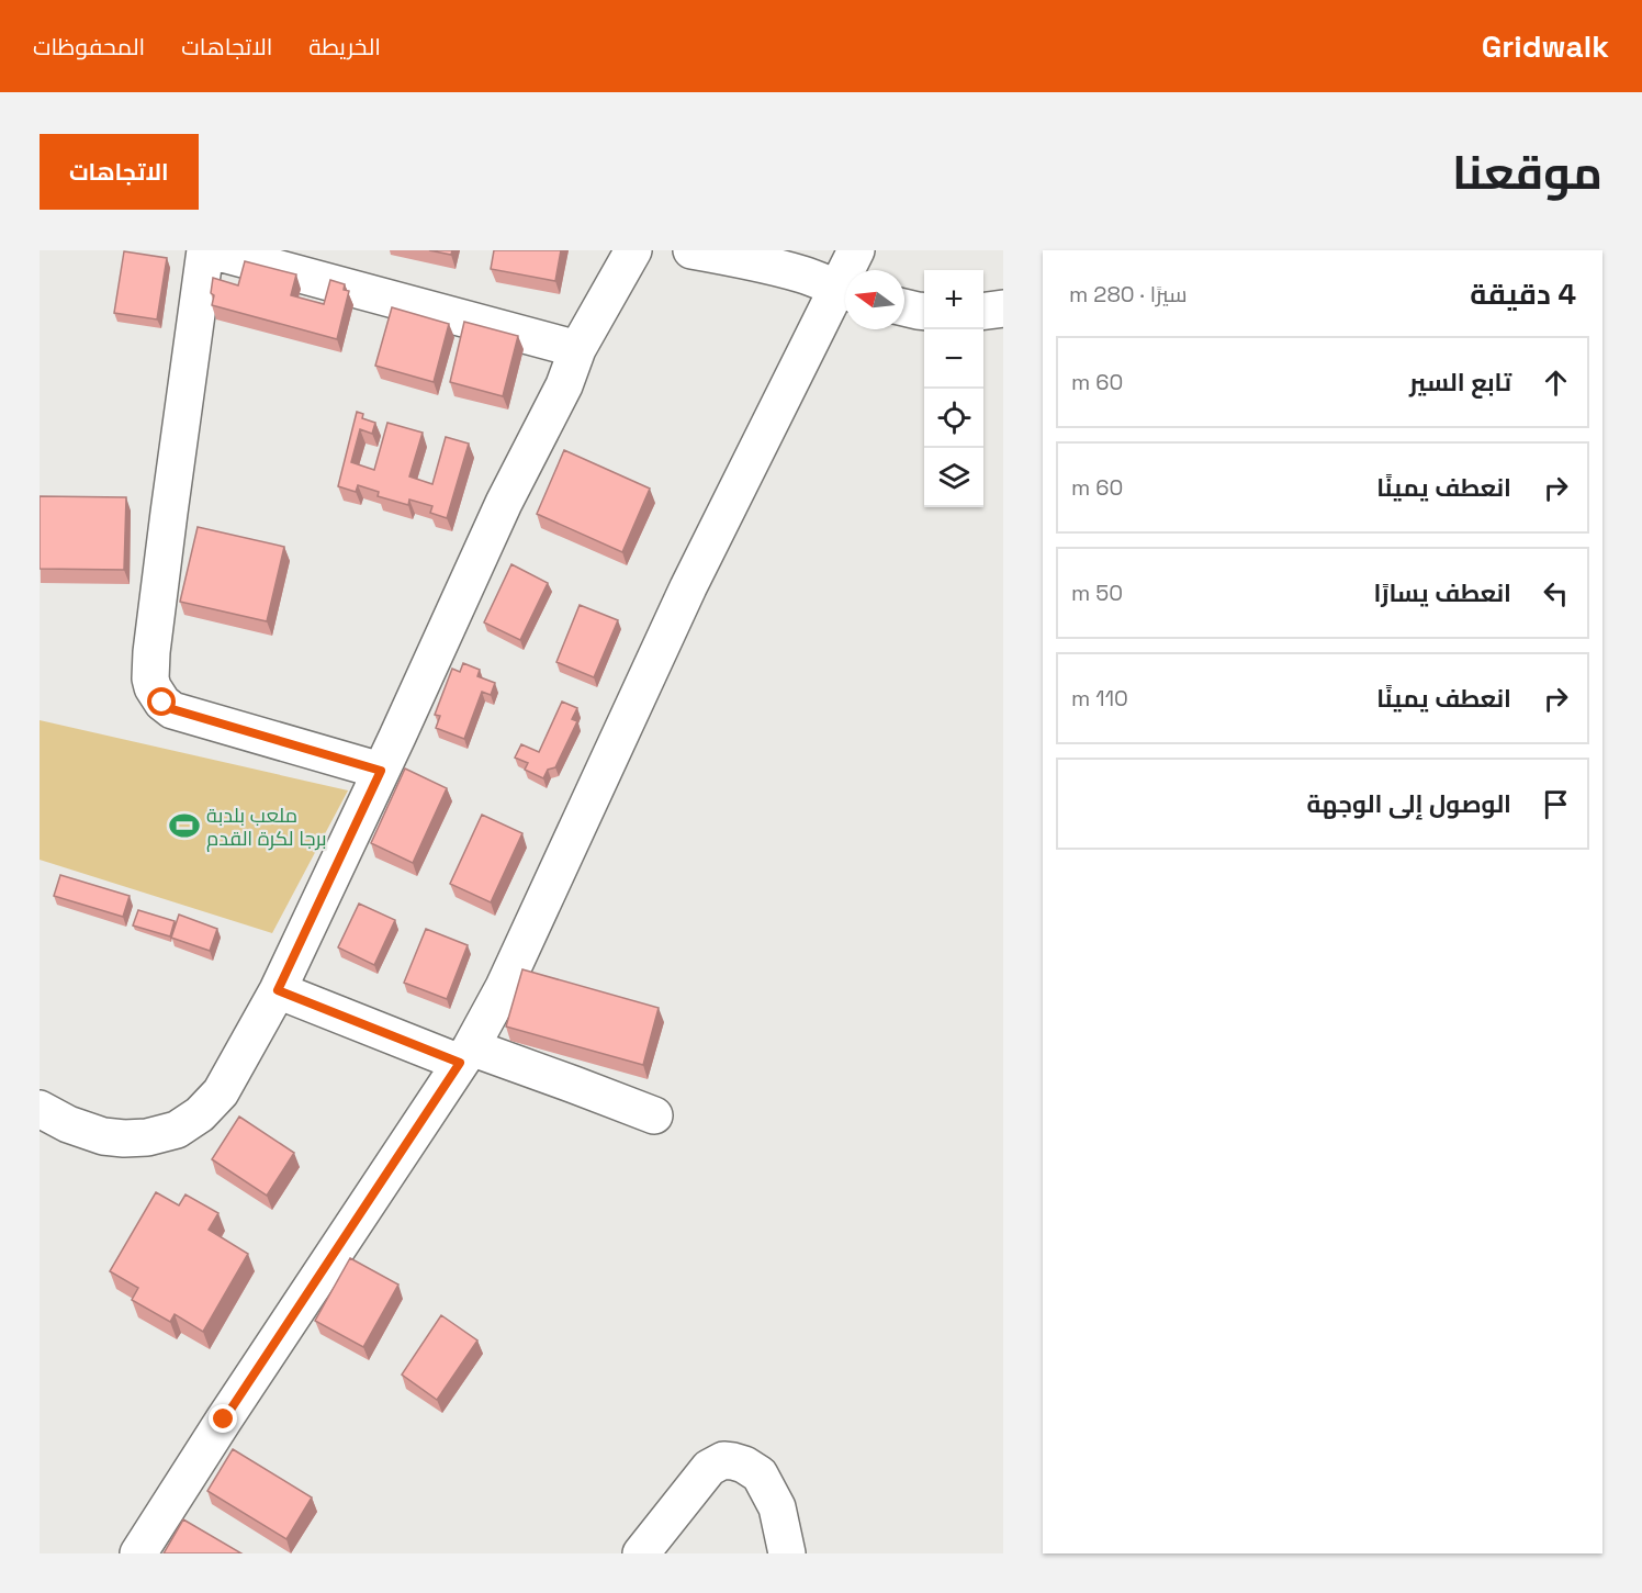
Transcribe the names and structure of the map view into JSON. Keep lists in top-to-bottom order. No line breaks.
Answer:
{"places":{"sports":["ملعب بلدبة برجا لكرة القدم"]},"north":"left","page":{"header":"Gridwalk","nav":["الخريطة","الاتجاهات","المحفوظات"],"title":"موقعنا","buttons":"الاتجاهات","heading":["4 دقيقة","سيرًا · 280 m"],"map_buttons":["+","−"],"list":[["تابع السير","60 m"],["انعطف يمينًا","60 m"],["انعطف يسارًا","50 m"],["انعطف يمينًا","110 m"],"الوصول إلى الوجهة"]}}
